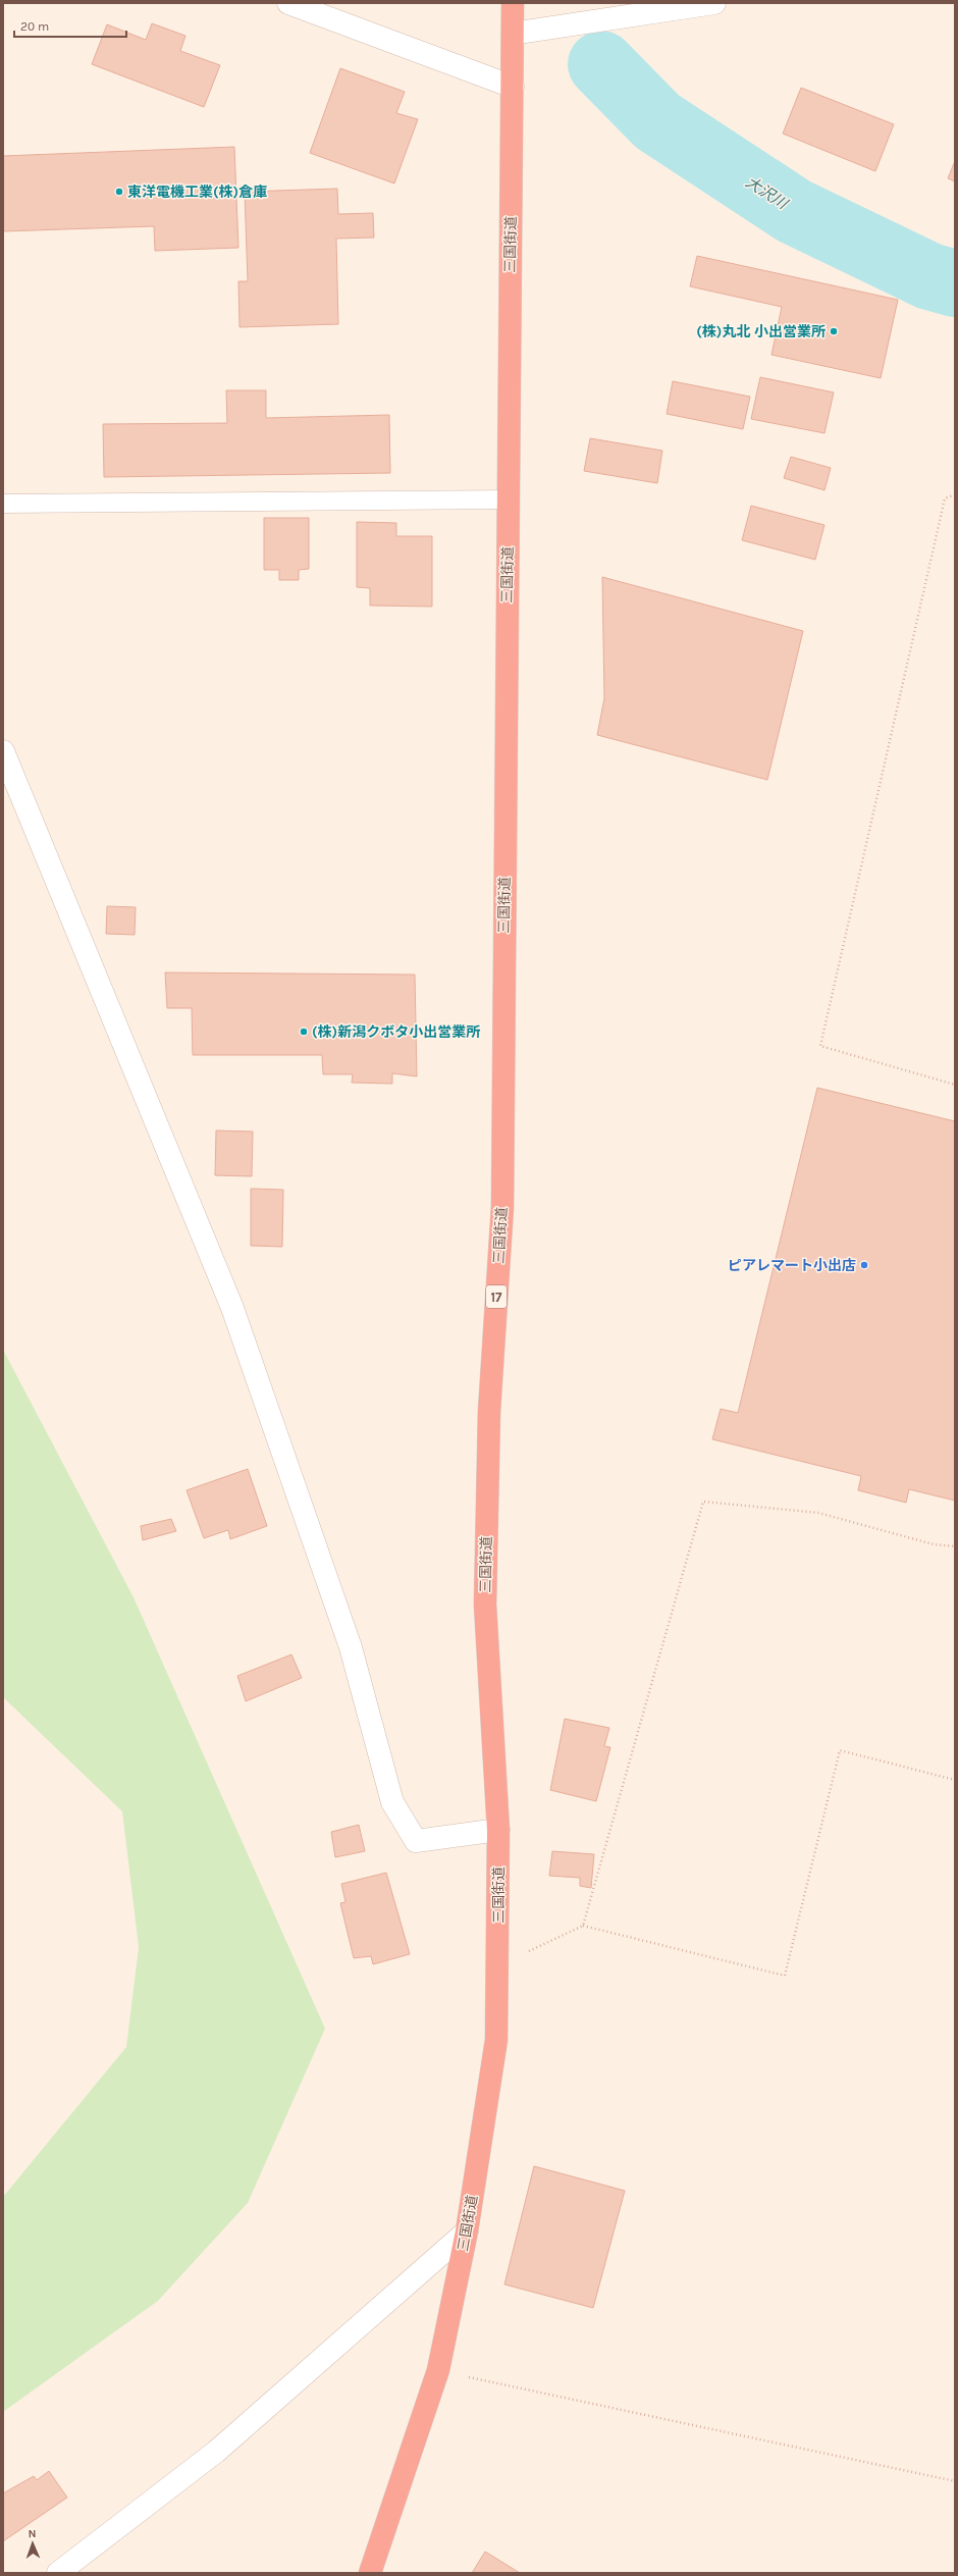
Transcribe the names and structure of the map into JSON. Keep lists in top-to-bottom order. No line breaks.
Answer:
{"streets":{"highway":["三国街道","17"]},"water":["大沢川"],"places":["東洋電機工業(株)倉庫","(株)丸北 小出営業所","(株)新潟クボタ小出営業所","ピアレマート小出店"],"scale_bar":"20 m","north":"top"}
